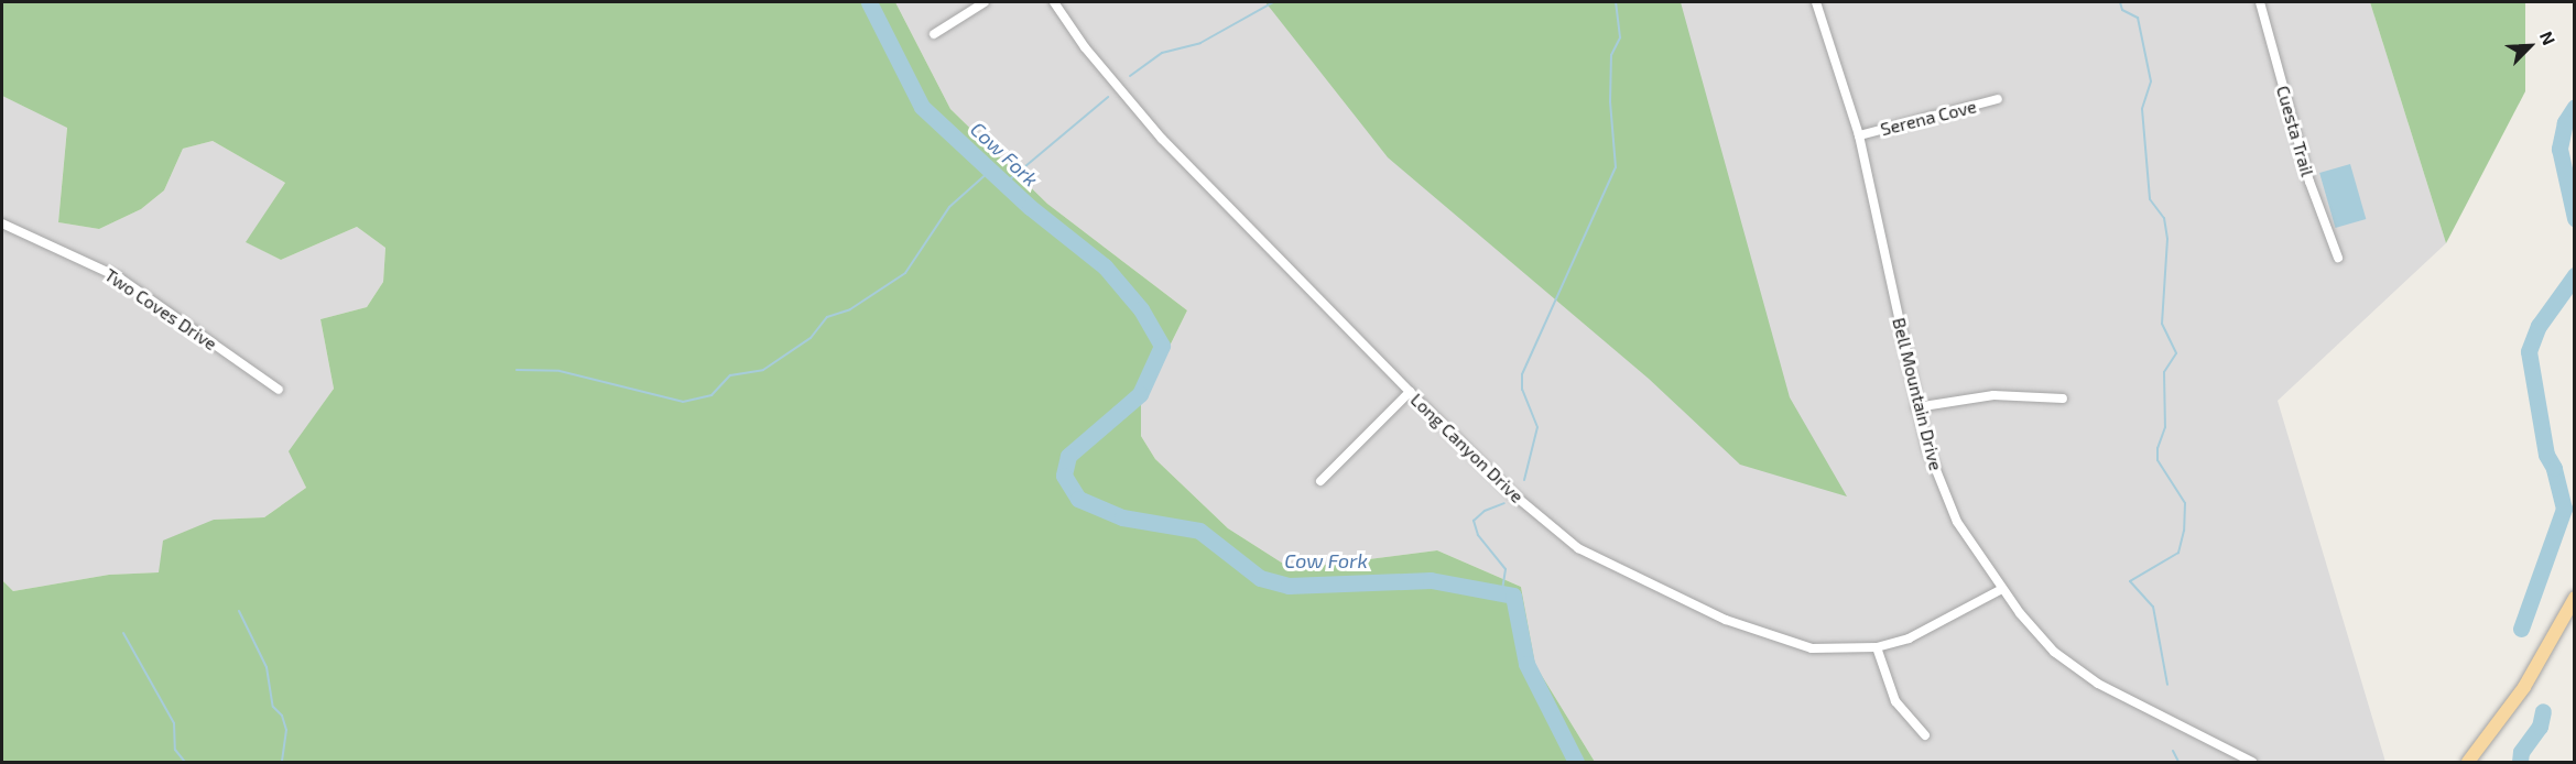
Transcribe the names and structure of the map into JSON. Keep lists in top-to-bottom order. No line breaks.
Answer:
{"streets":{"street":["Serena Cove","Cuesta Trail","Two Coves Drive","Bell Mountain Drive","Long Canyon Drive"]},"crossings":[["Serena Cove","Bell Mountain Drive"],["Bell Mountain Drive","Long Canyon Drive"]],"water":["Cow Fork"],"north":"top right"}
